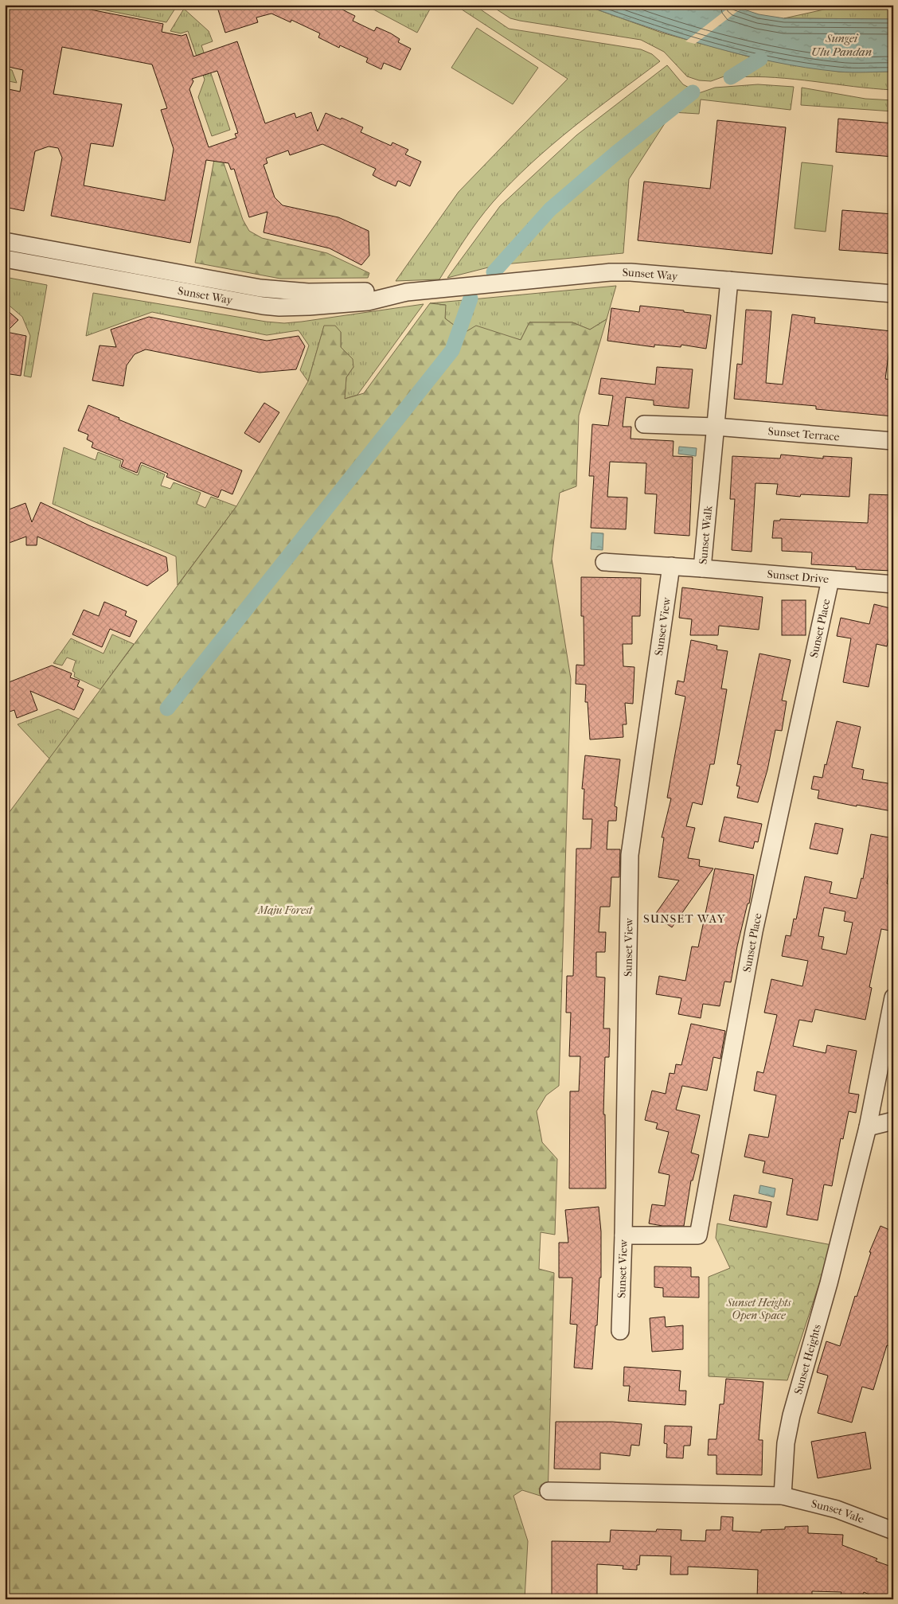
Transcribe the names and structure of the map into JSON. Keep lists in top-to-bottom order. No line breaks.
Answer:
{"streets":{"street":["Sunset Way","Sunset Terrace","Sunset Walk","Sunset Drive","Sunset View","Sunset Place","Sunset Heights","Sunset Vale"]},"crossings":[["Sunset Way","Sunset Walk"],["Sunset Terrace","Sunset Walk"],["Sunset Walk","Sunset Drive"],["Sunset Walk","Sunset View"],["Sunset Drive","Sunset Place"],["Sunset View","Sunset Place"],["Sunset Heights","Sunset Vale"]],"districts":["SUNSET WAY"],"water":["Sungei Ulu Pandan"],"parks":["Maju Forest","Sunset Heights Open Space"]}
